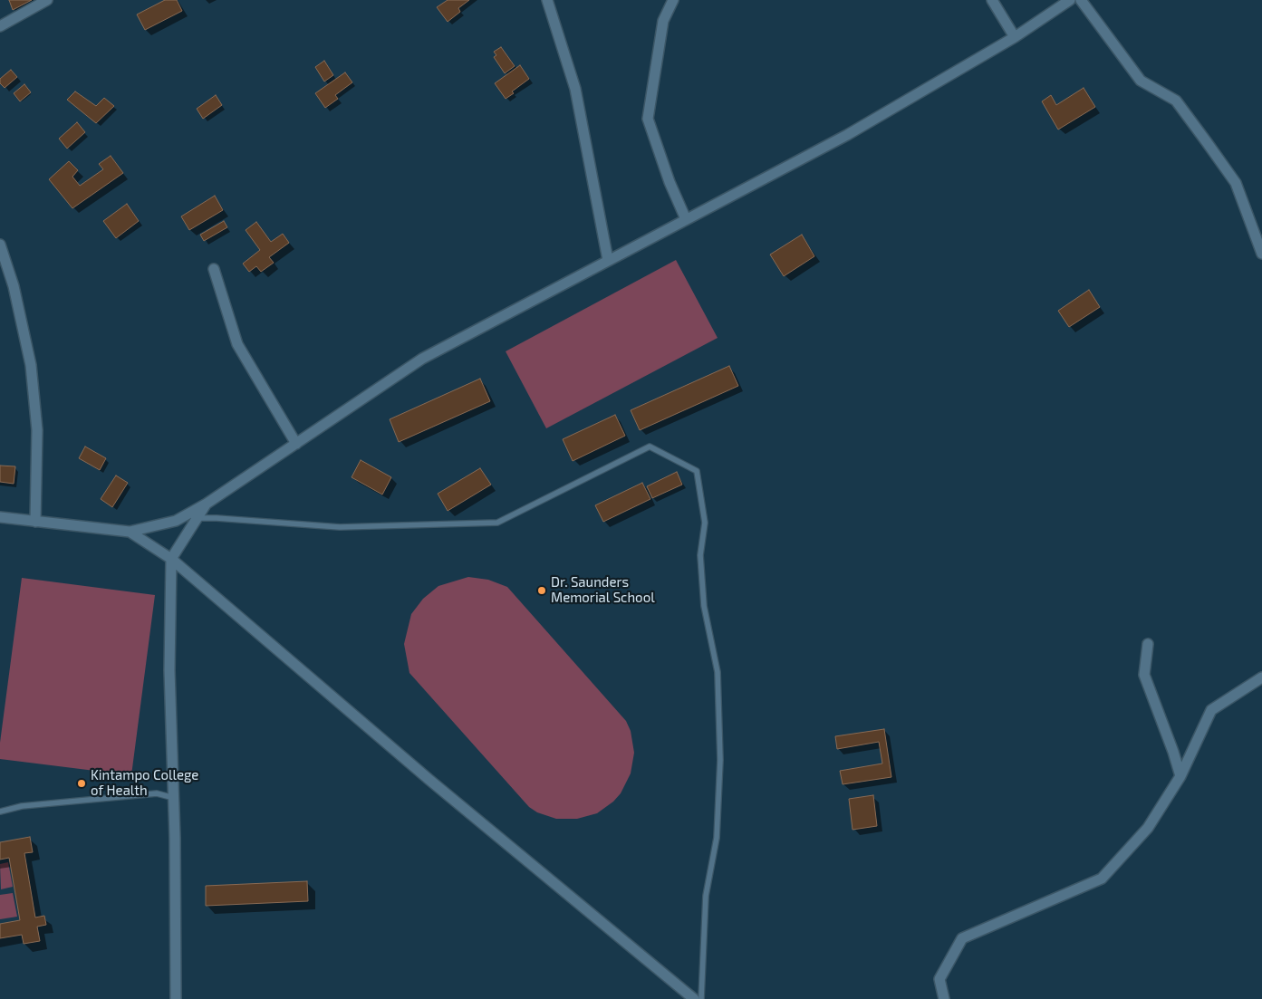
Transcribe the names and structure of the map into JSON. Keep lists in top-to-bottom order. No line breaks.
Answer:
{"places":["Dr. Saunders Memorial School","Kintampo College of Health"]}
